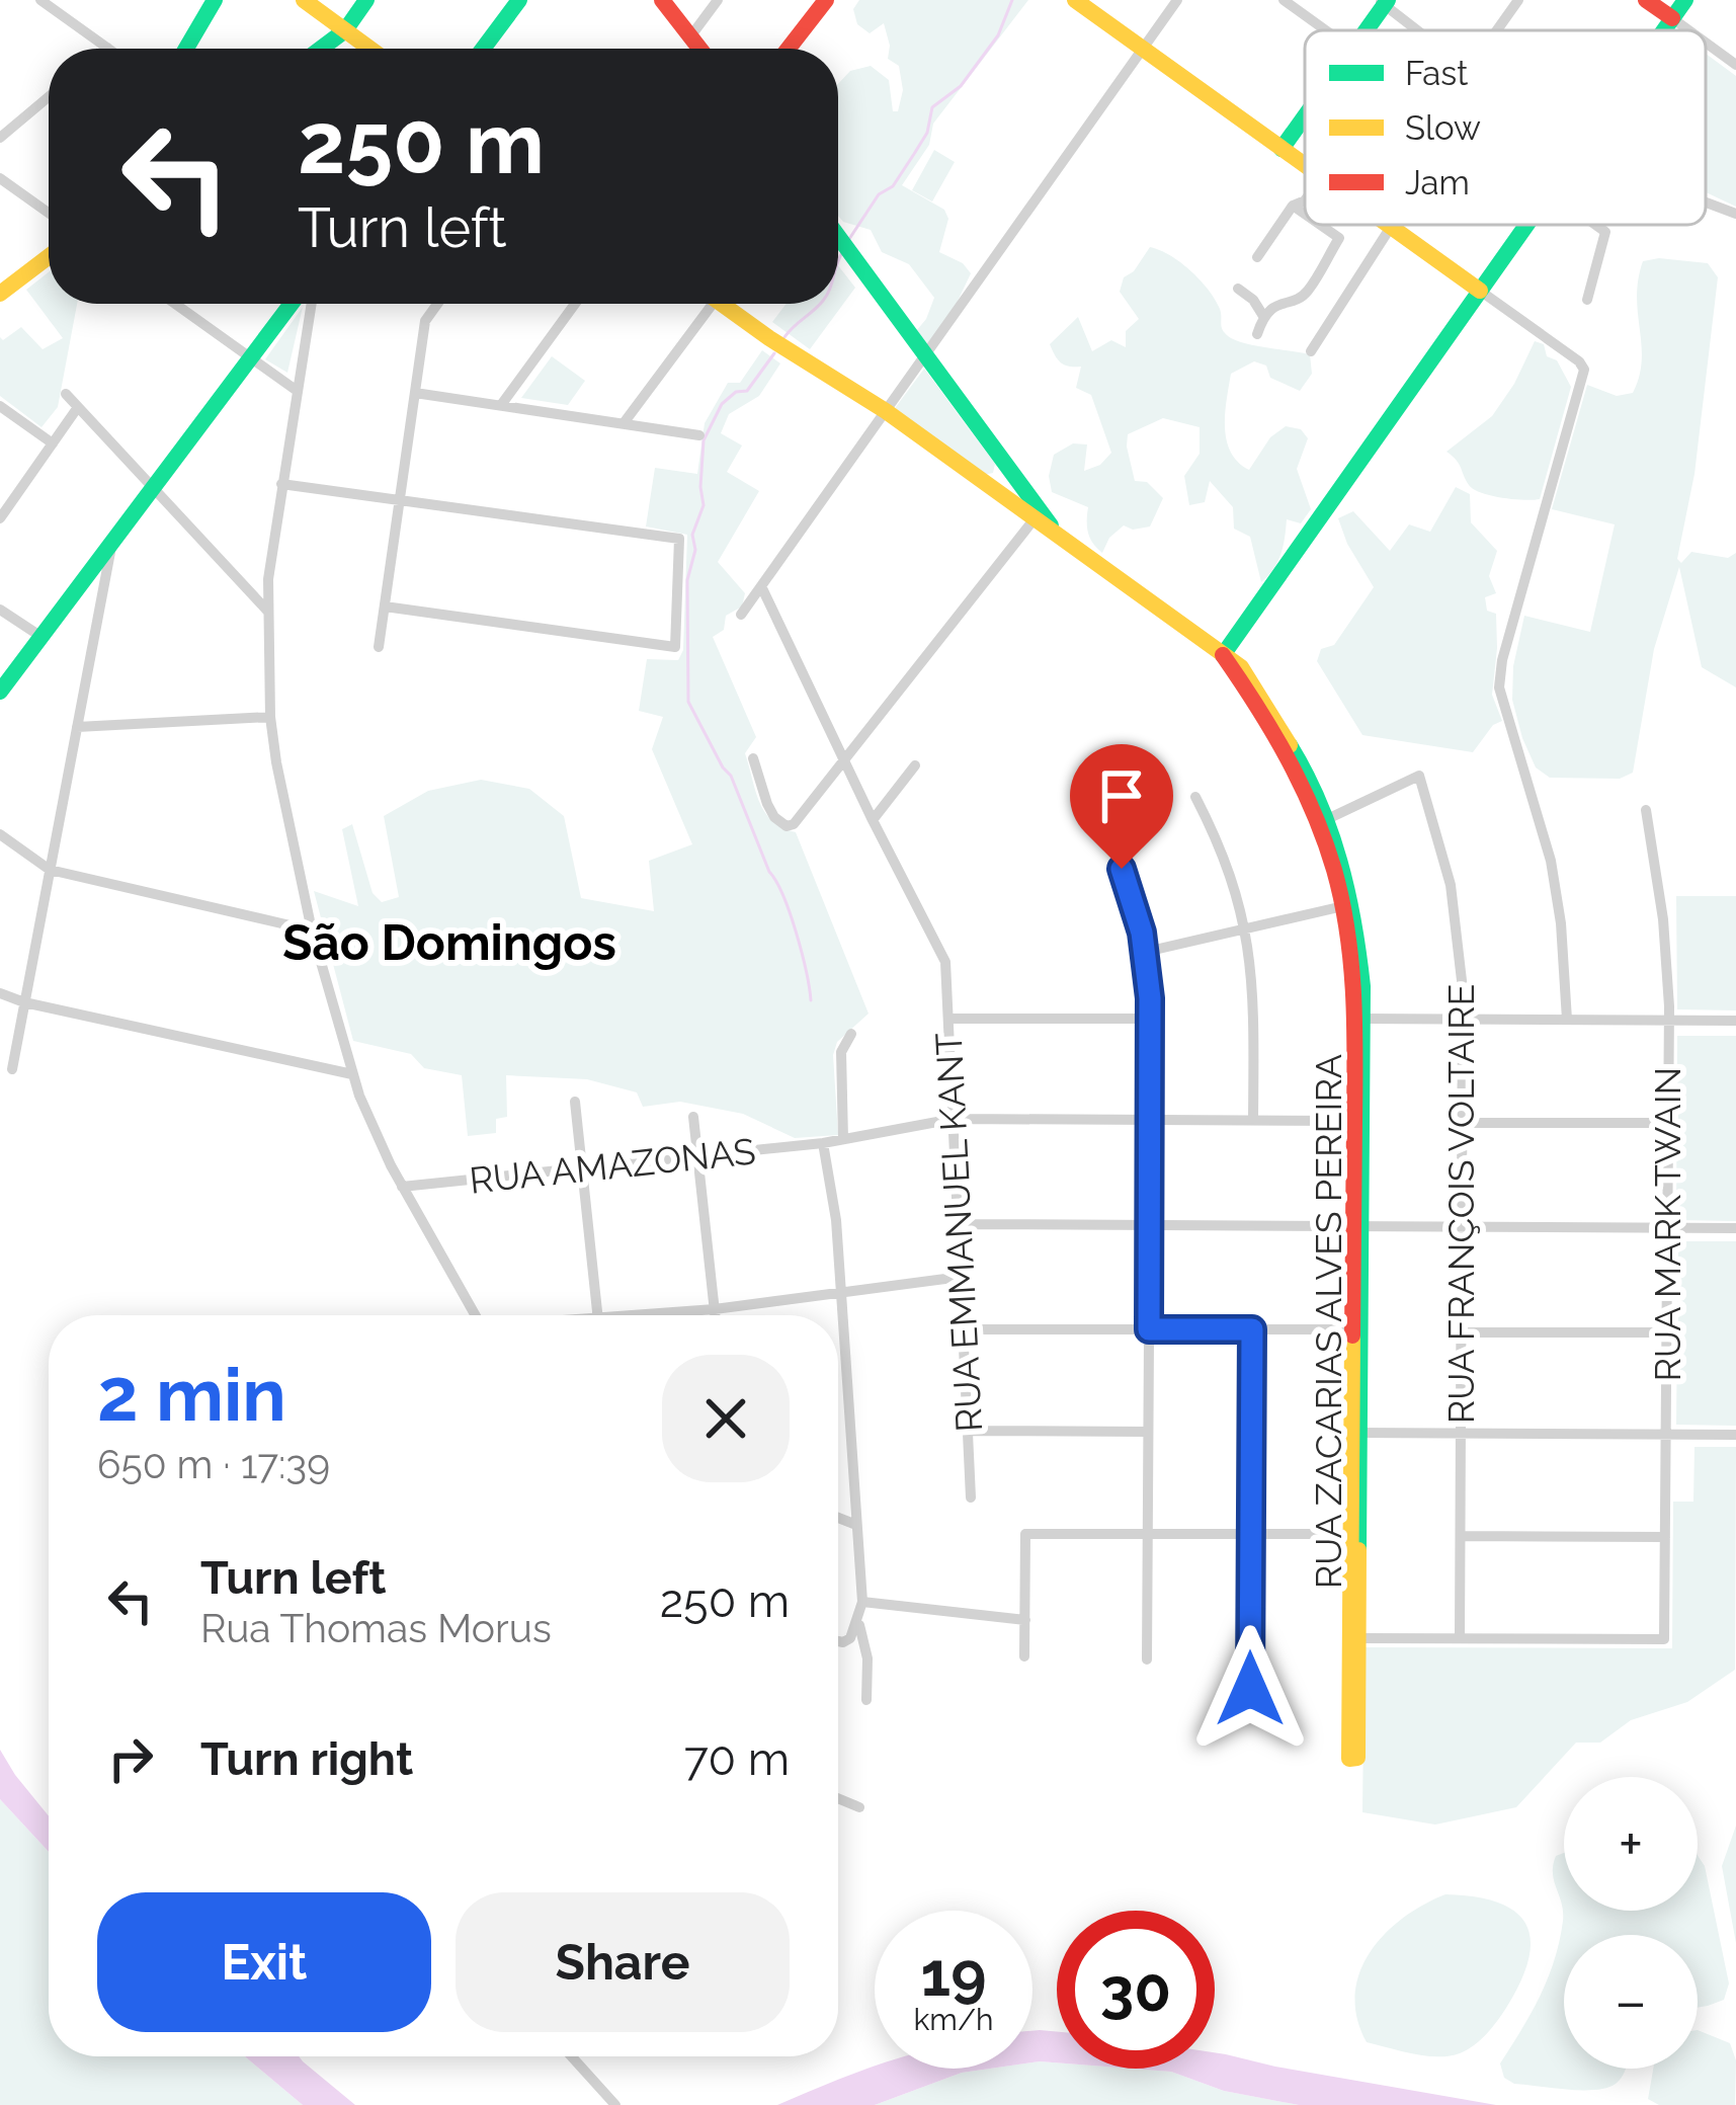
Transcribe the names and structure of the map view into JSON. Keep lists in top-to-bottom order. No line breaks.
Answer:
{"streets":{"main road":["RUA ZACARIAS ALVES PEREIRA"],"street":["RUA AMAZONAS","RUA FRANÇOIS VOLTAIRE","RUA MARK TWAIN","RUA EMMANUEL KANT"]},"crossings":[["RUA AMAZONAS","RUA EMMANUEL KANT"],["RUA AMAZONAS","RUA ZACARIAS ALVES PEREIRA"],["RUA FRANÇOIS VOLTAIRE","RUA MARK TWAIN"],["RUA FRANÇOIS VOLTAIRE","RUA ZACARIAS ALVES PEREIRA"]],"districts":["São Domingos"],"legend":["Fast","Slow","Jam"],"page":{"turn":["250 m","Turn left"],"heading":["2 min","650 m · 17:39"],"list":[{"name":"Turn left","note":"Rua Thomas Morus","value":"250 m"},{"name":"Turn right","value":"70 m"}],"map_buttons":["+","−"],"buttons":["Exit","Share"],"speed":"19 km/h","limit":"30"}}
